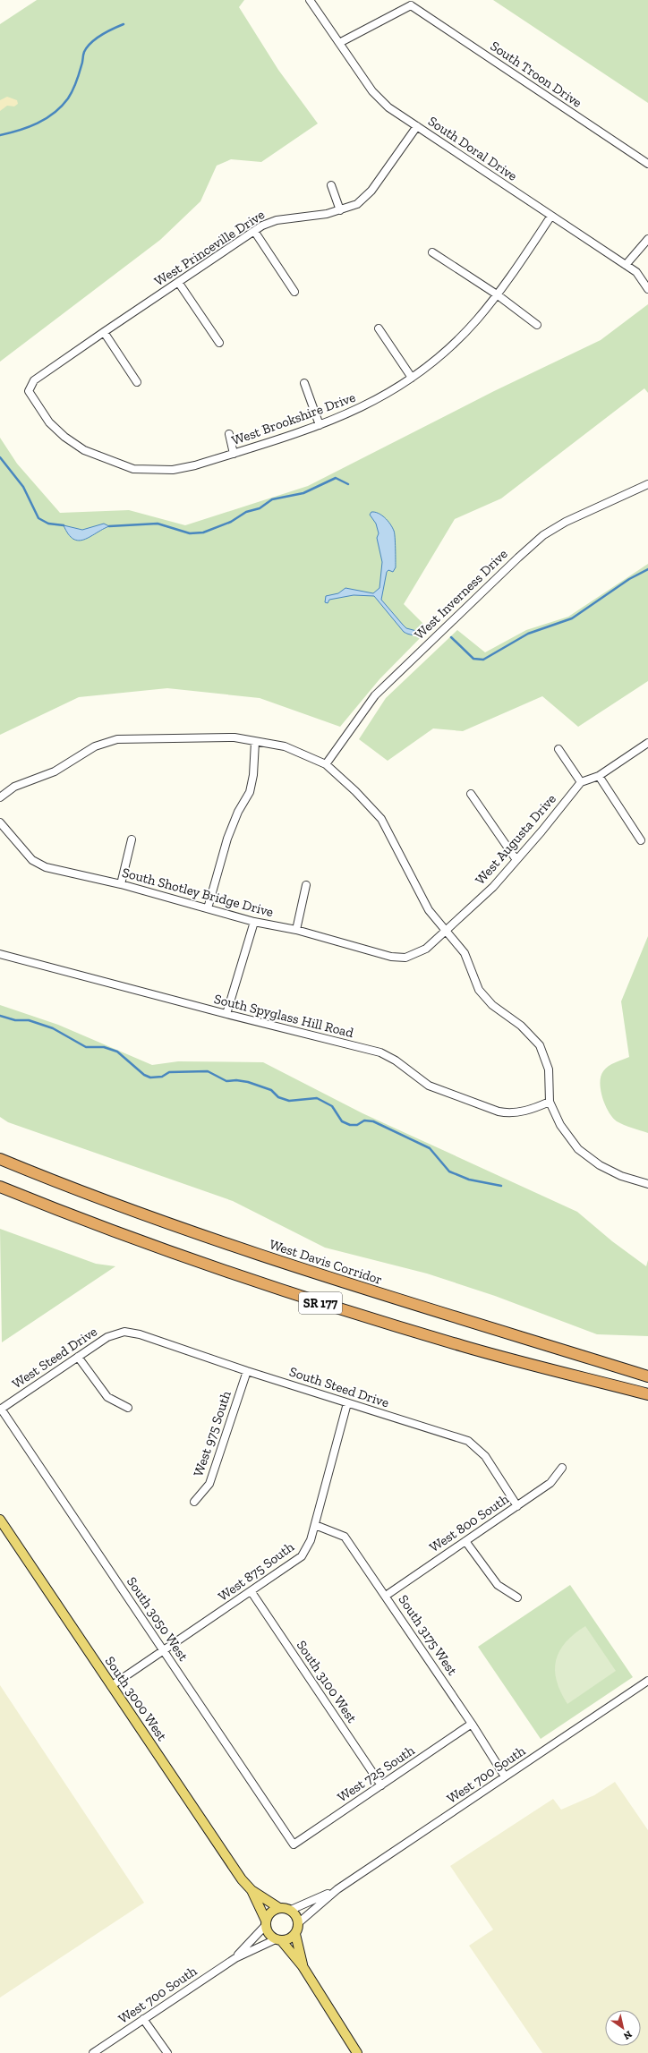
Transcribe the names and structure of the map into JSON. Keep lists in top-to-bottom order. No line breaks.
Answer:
{"streets":{"highway":["West Davis Corridor","SR 177"],"main road":["South 3000 West"],"street":["South Troon Drive","South Doral Drive","West Princeville Drive","West Brookshire Drive","West Inverness Drive","West Augusta Drive","South Shotley Bridge Drive","South Spyglass Hill Road","West Steed Drive","South Steed Drive","West 975 South","West 800 South","West 875 South","South 3050 West","South 3175 West","South 3100 West","West 725 South","West 700 South"]},"crossings":[["South Doral Drive","West Princeville Drive"],["South Doral Drive","West Brookshire Drive"],["West Princeville Drive","West Brookshire Drive"],["West Augusta Drive","South Shotley Bridge Drive"],["West Steed Drive","South Steed Drive"],["West Steed Drive","South 3050 West"],["South Steed Drive","West 975 South"],["South Steed Drive","West 800 South"],["South Steed Drive","West 875 South"],["West 800 South","South 3175 West"],["West 875 South","South 3050 West"],["West 875 South","South 3175 West"],["West 875 South","South 3100 West"],["West 875 South","South 3000 West"],["South 3050 West","West 725 South"],["South 3175 West","West 725 South"],["South 3175 West","West 700 South"],["South 3100 West","West 725 South"],["South 3000 West","West 700 South"]],"north":"bottom right"}
